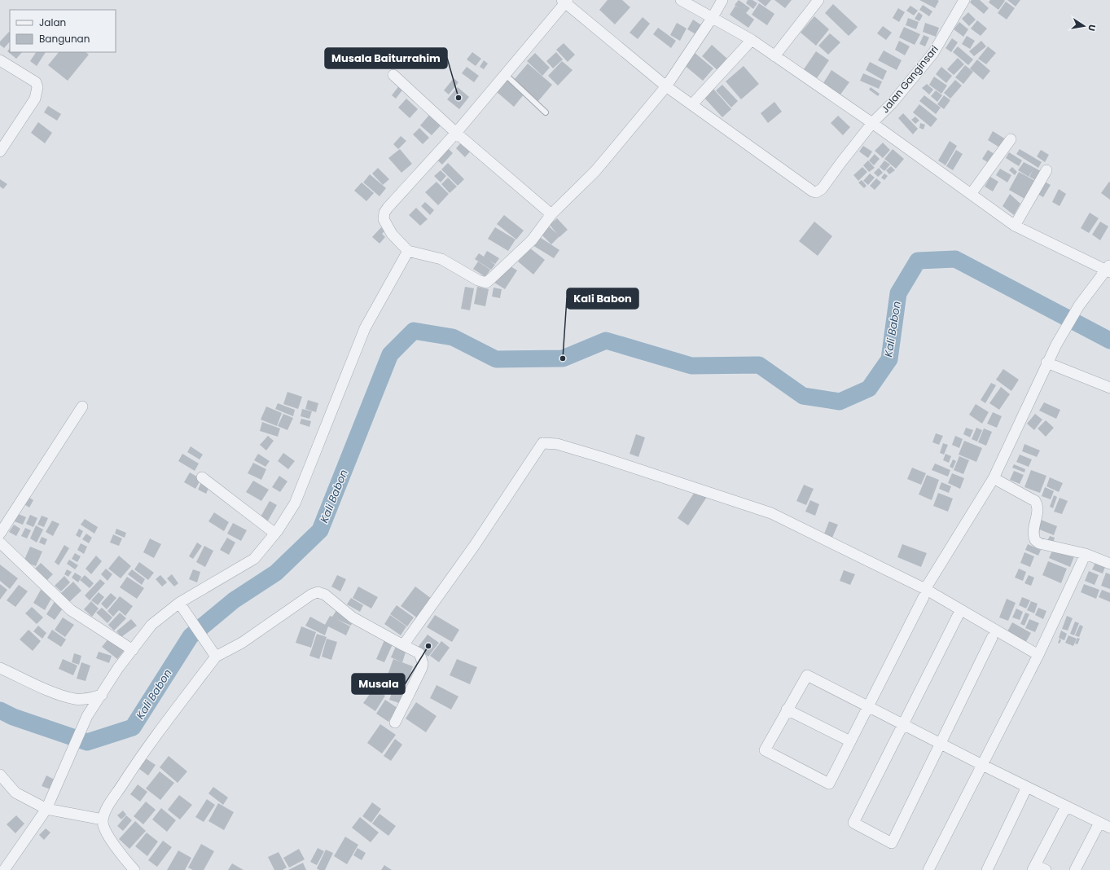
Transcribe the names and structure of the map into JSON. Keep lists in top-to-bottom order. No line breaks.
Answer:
{"streets":{"street":["Jalan Ganginsari"]},"water":["Kali Babon"],"places":["Musala Baiturrahim","Kali Babon","Musala"],"legend":["Jalan","Bangunan"],"north":"right"}
